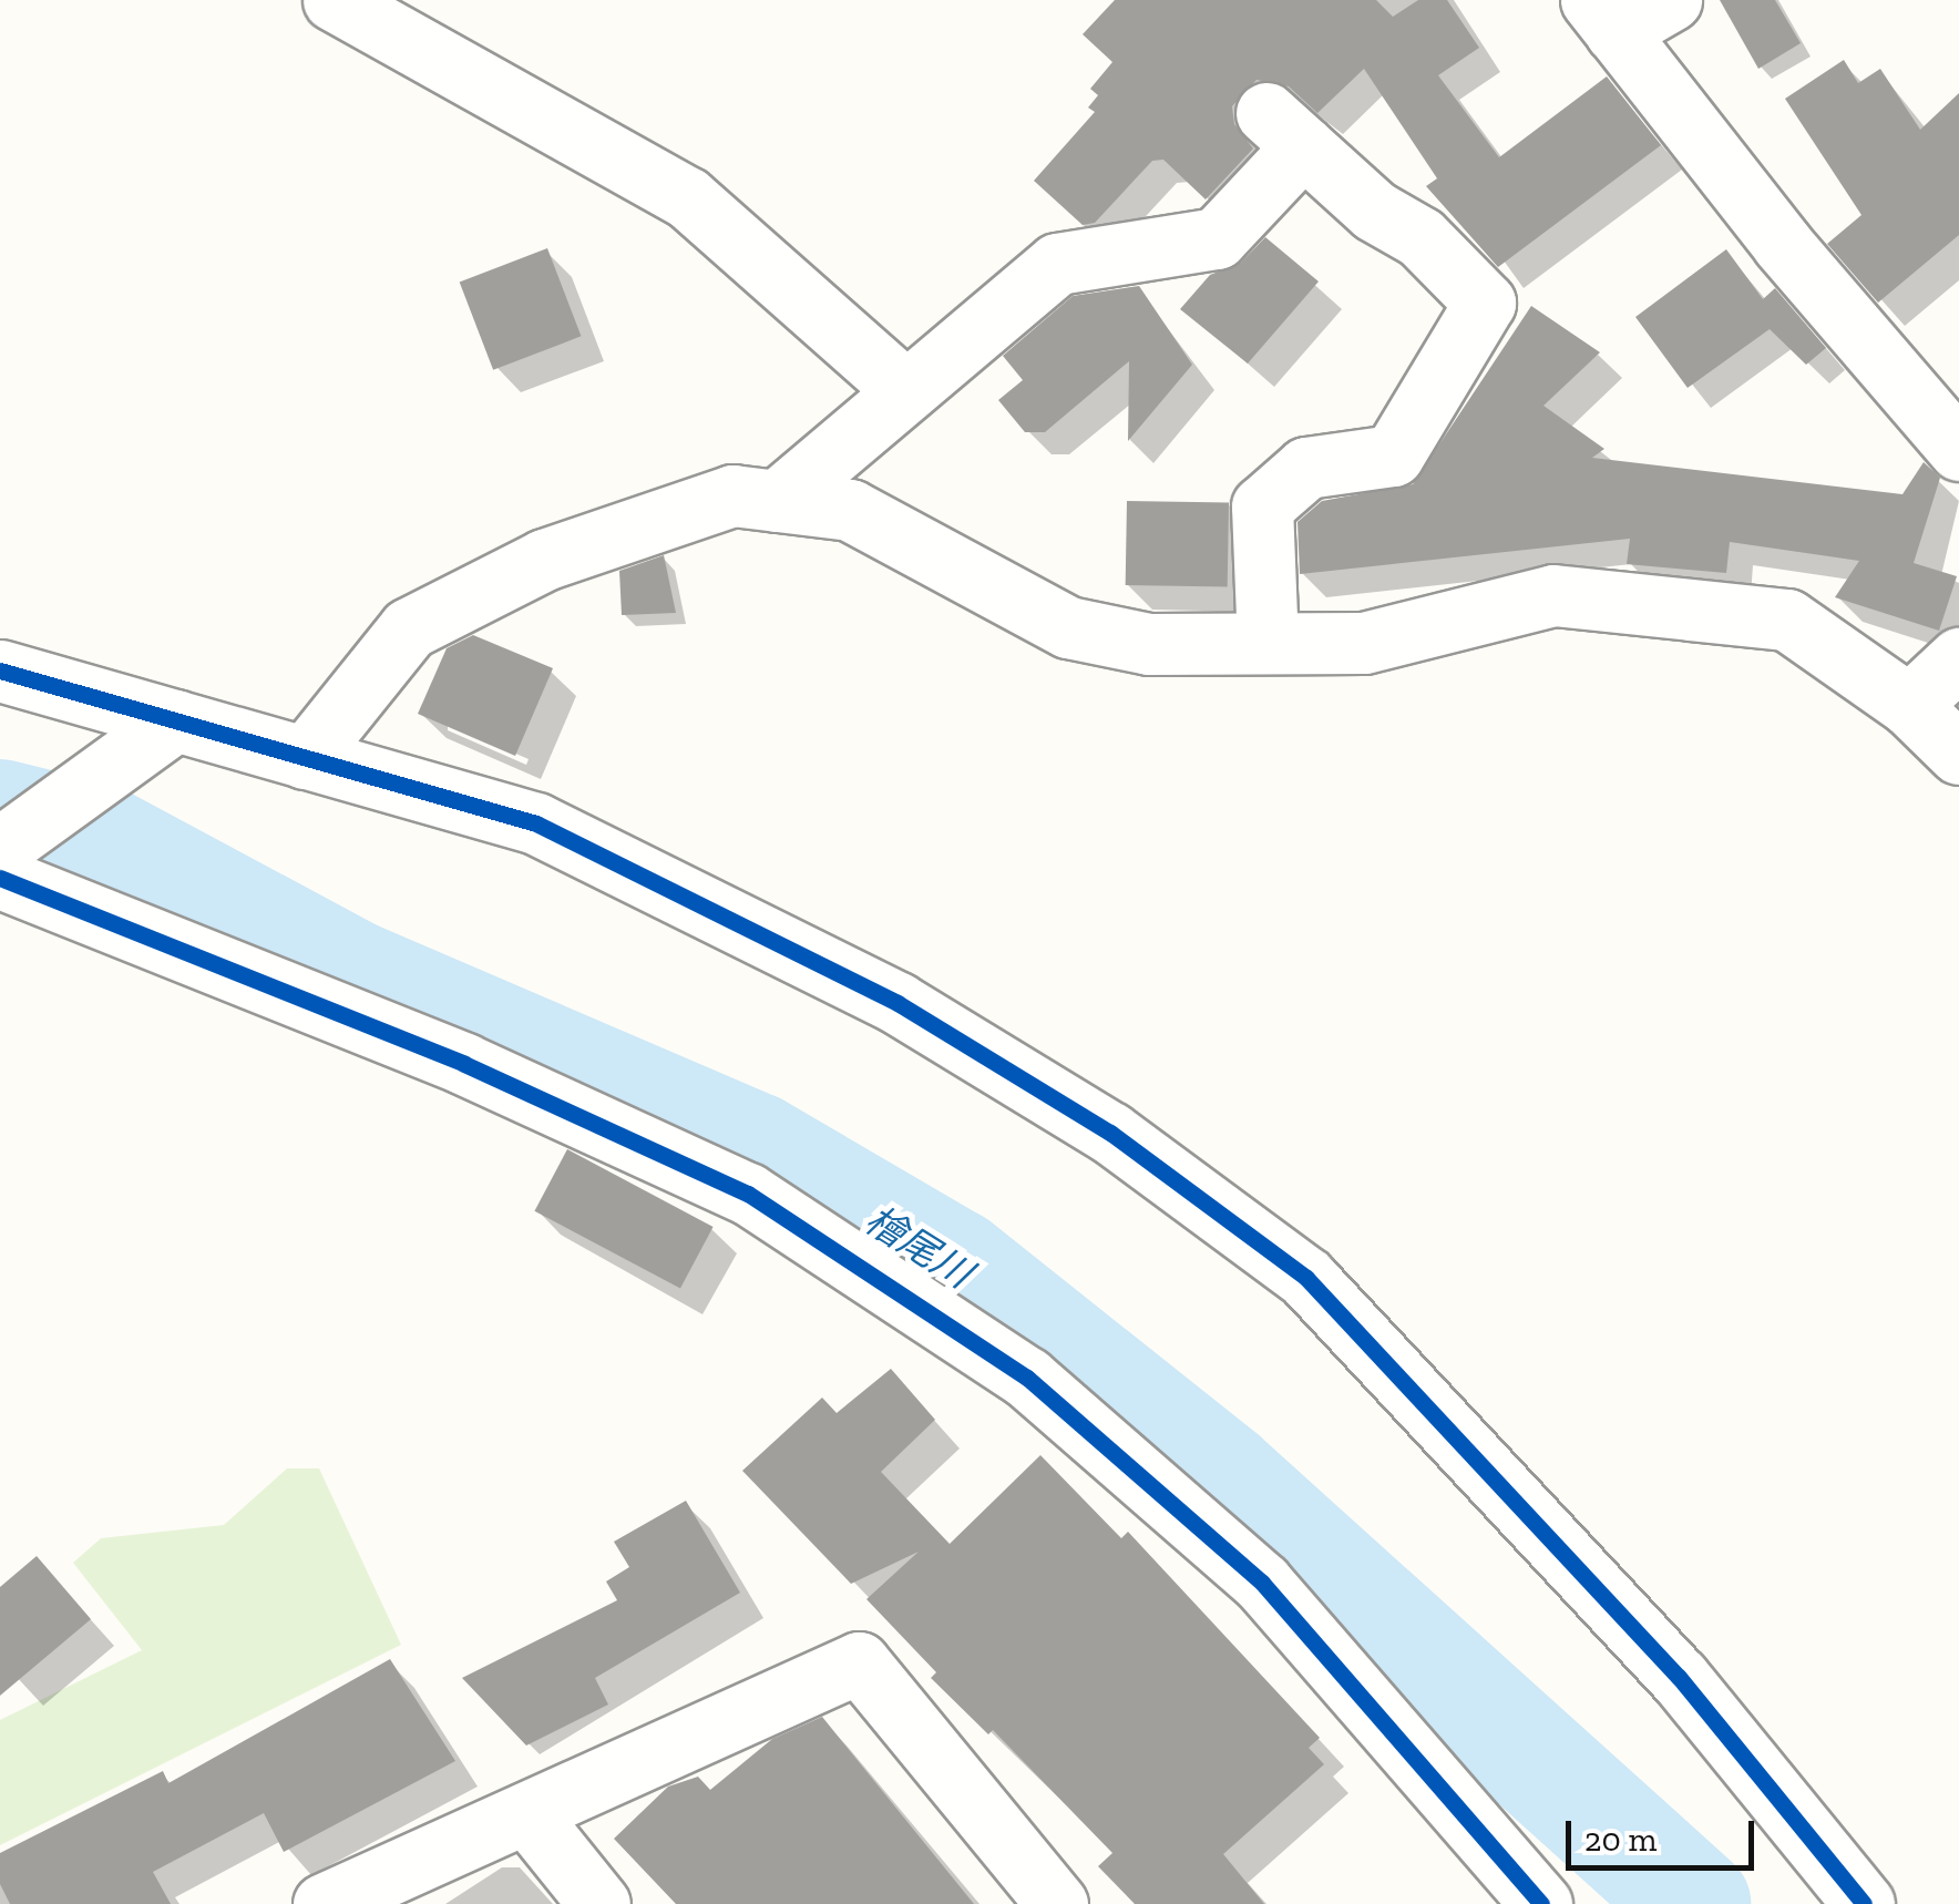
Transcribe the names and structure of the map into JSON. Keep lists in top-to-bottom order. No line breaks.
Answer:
{"water":["檜尾川"],"scale_bar":"20 m"}
